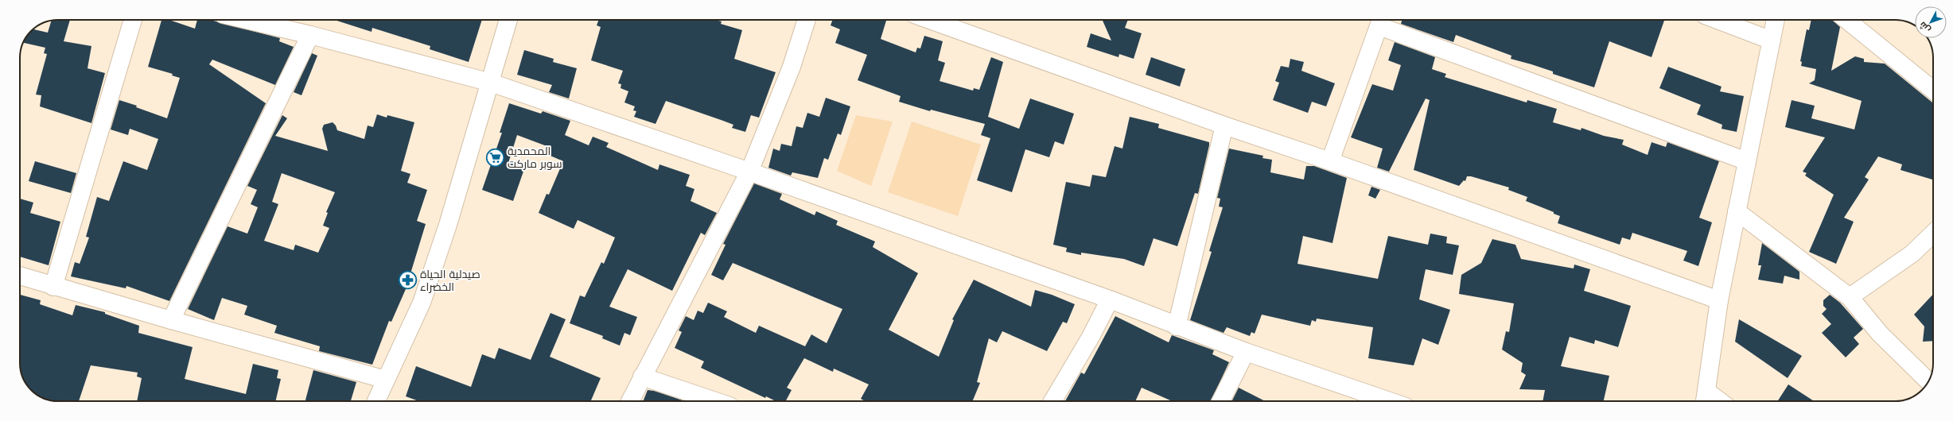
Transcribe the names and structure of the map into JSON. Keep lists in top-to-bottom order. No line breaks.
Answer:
{"places":{"supermarket":["المحمدية سوبر ماركت"],"pharmacy":["صيدلية الحياة الخضراء"]},"north":"bottom left"}
